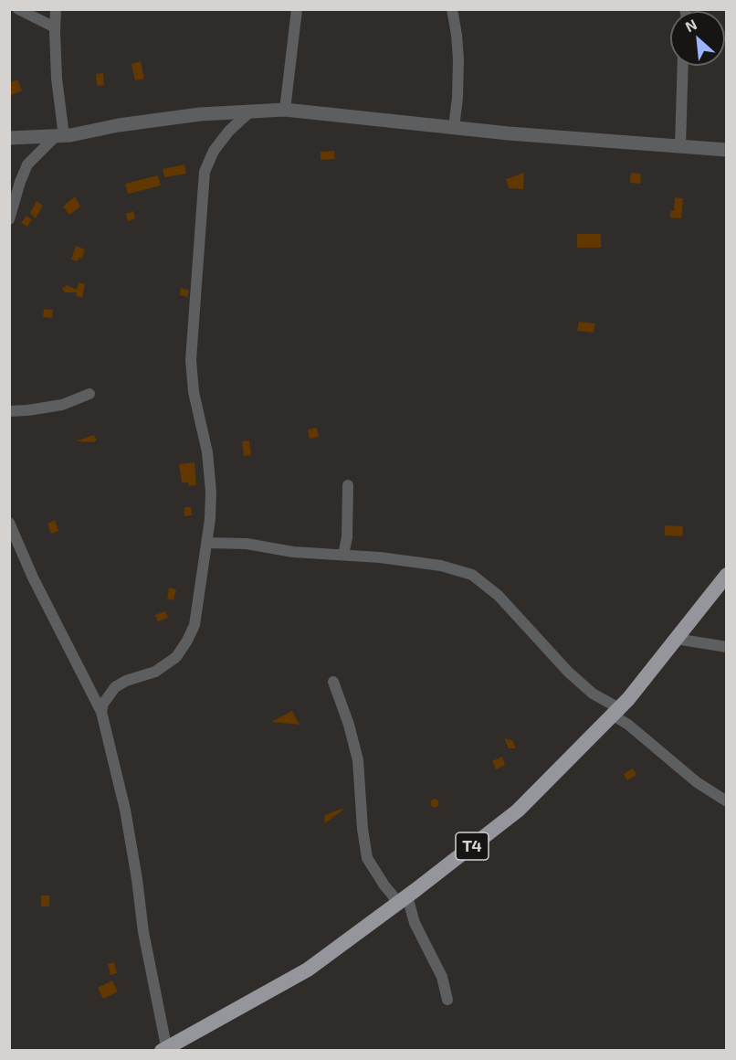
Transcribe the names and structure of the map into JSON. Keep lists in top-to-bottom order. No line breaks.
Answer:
{"streets":{"highway":["T4"]},"north":"top left"}
